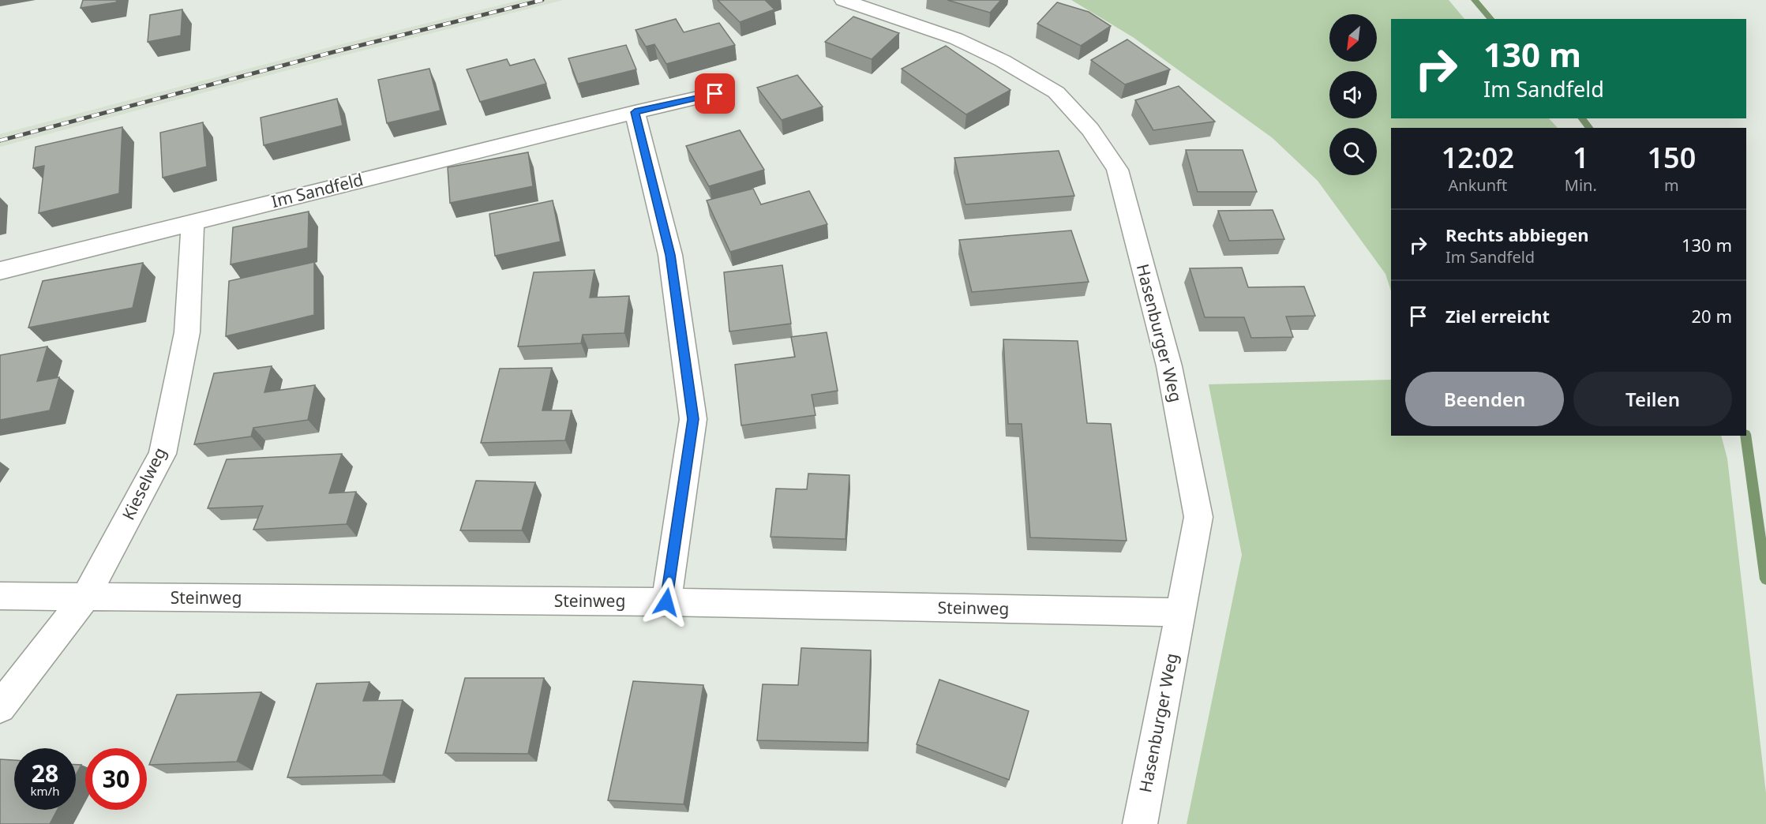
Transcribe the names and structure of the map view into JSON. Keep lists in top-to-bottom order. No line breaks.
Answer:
{"streets":{"street":["Im Sandfeld","Hasenburger Weg","Kieselweg","Steinweg"]},"crossings":[["Im Sandfeld","Kieselweg"],["Hasenburger Weg","Steinweg"],["Kieselweg","Steinweg"]],"north":"bottom left","page":{"turn":["130 m","Im Sandfeld"],"eta":["12:02","Ankunft","1","Min.","150","m"],"list":[{"name":"Rechts abbiegen","note":"Im Sandfeld","value":"130 m"},{"name":"Ziel erreicht","value":"20 m"}],"buttons":["Beenden","Teilen"],"speed":"28 km/h","limit":"30"}}
